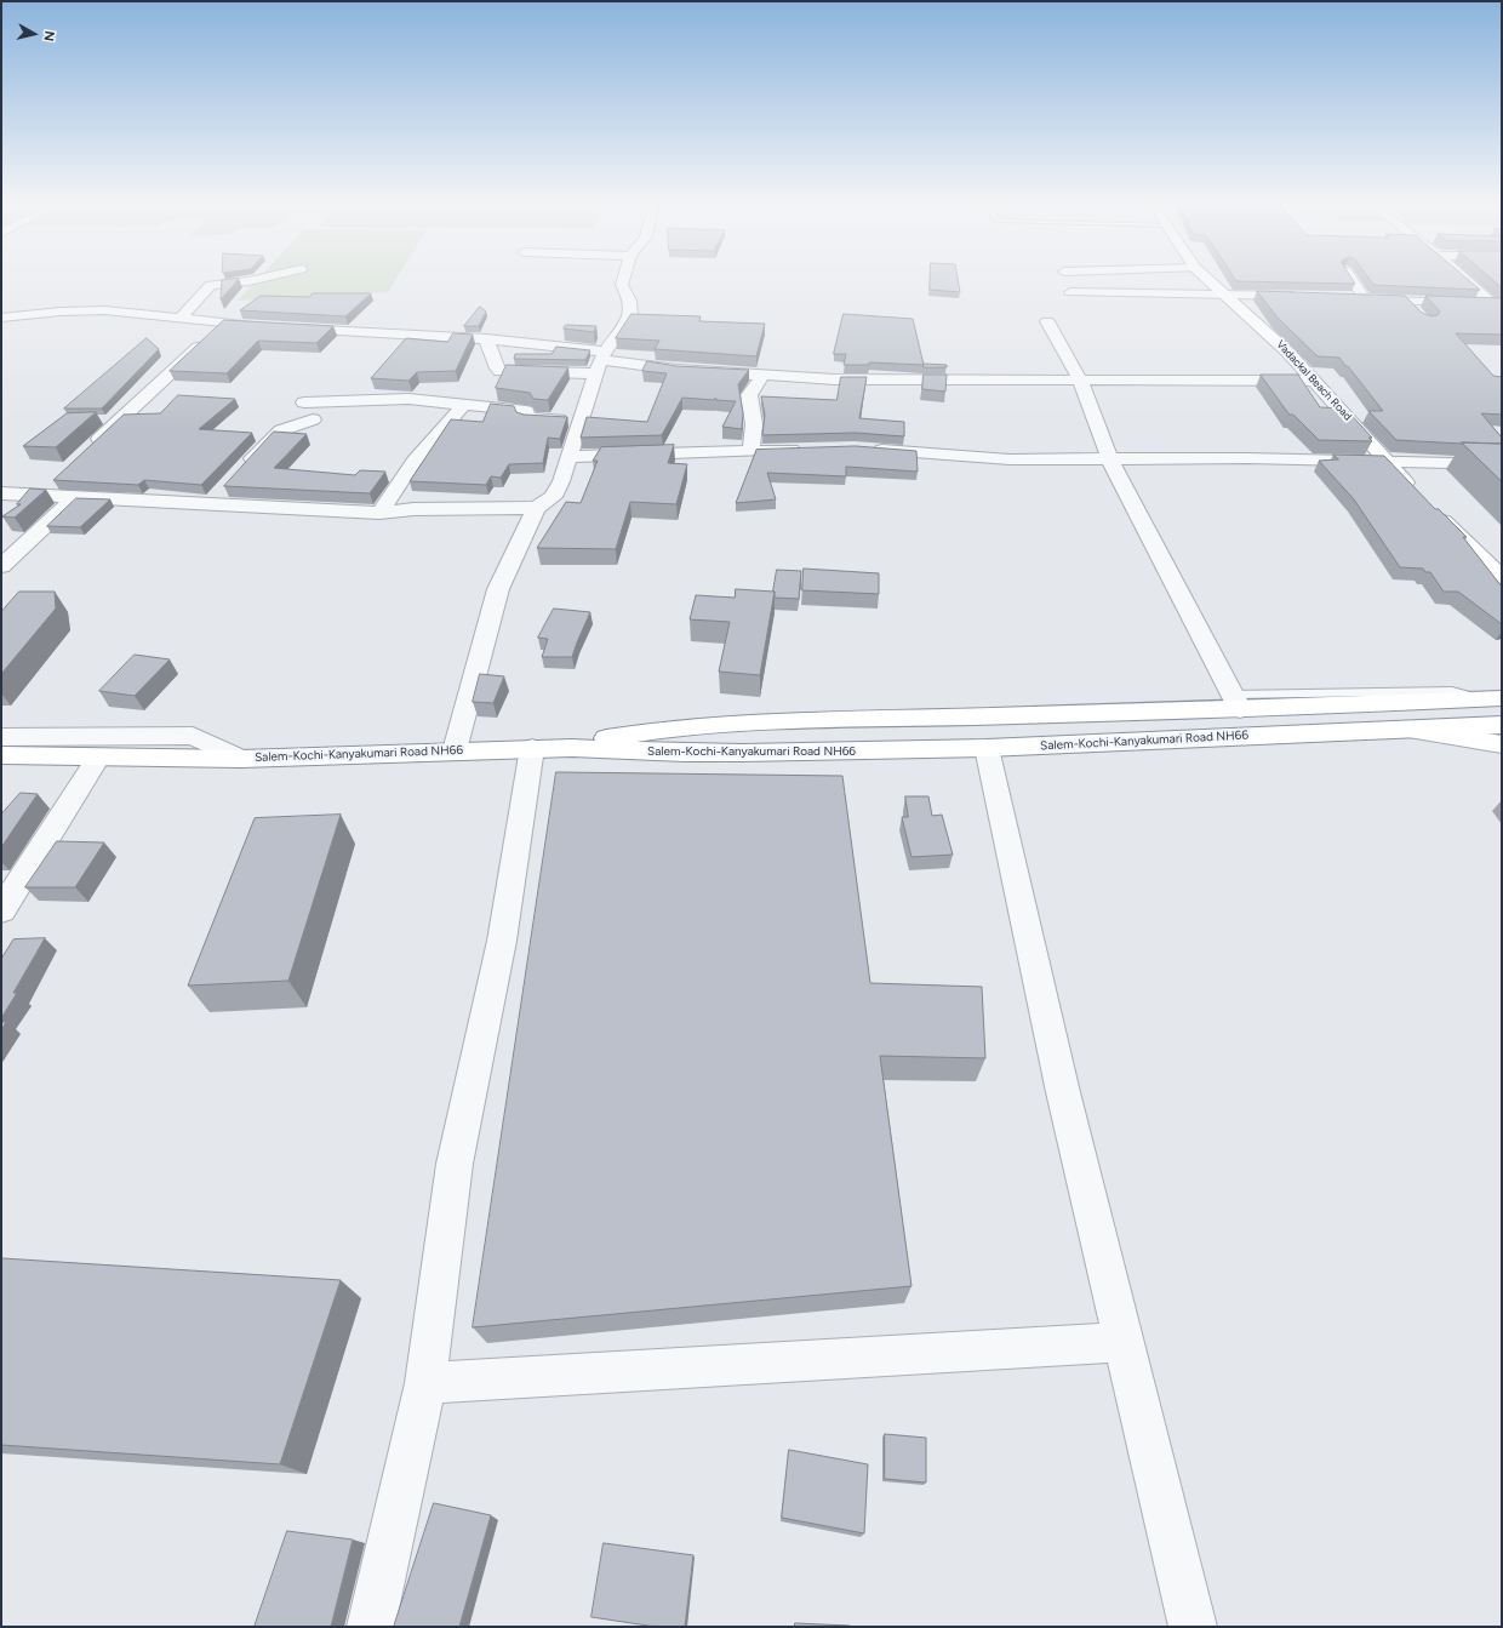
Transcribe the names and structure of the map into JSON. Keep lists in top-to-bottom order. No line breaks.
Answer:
{"streets":{"main road":["Vadackal Beach Road","Salem-Kochi-Kanyakumari Road NH66"]},"north":"right"}
